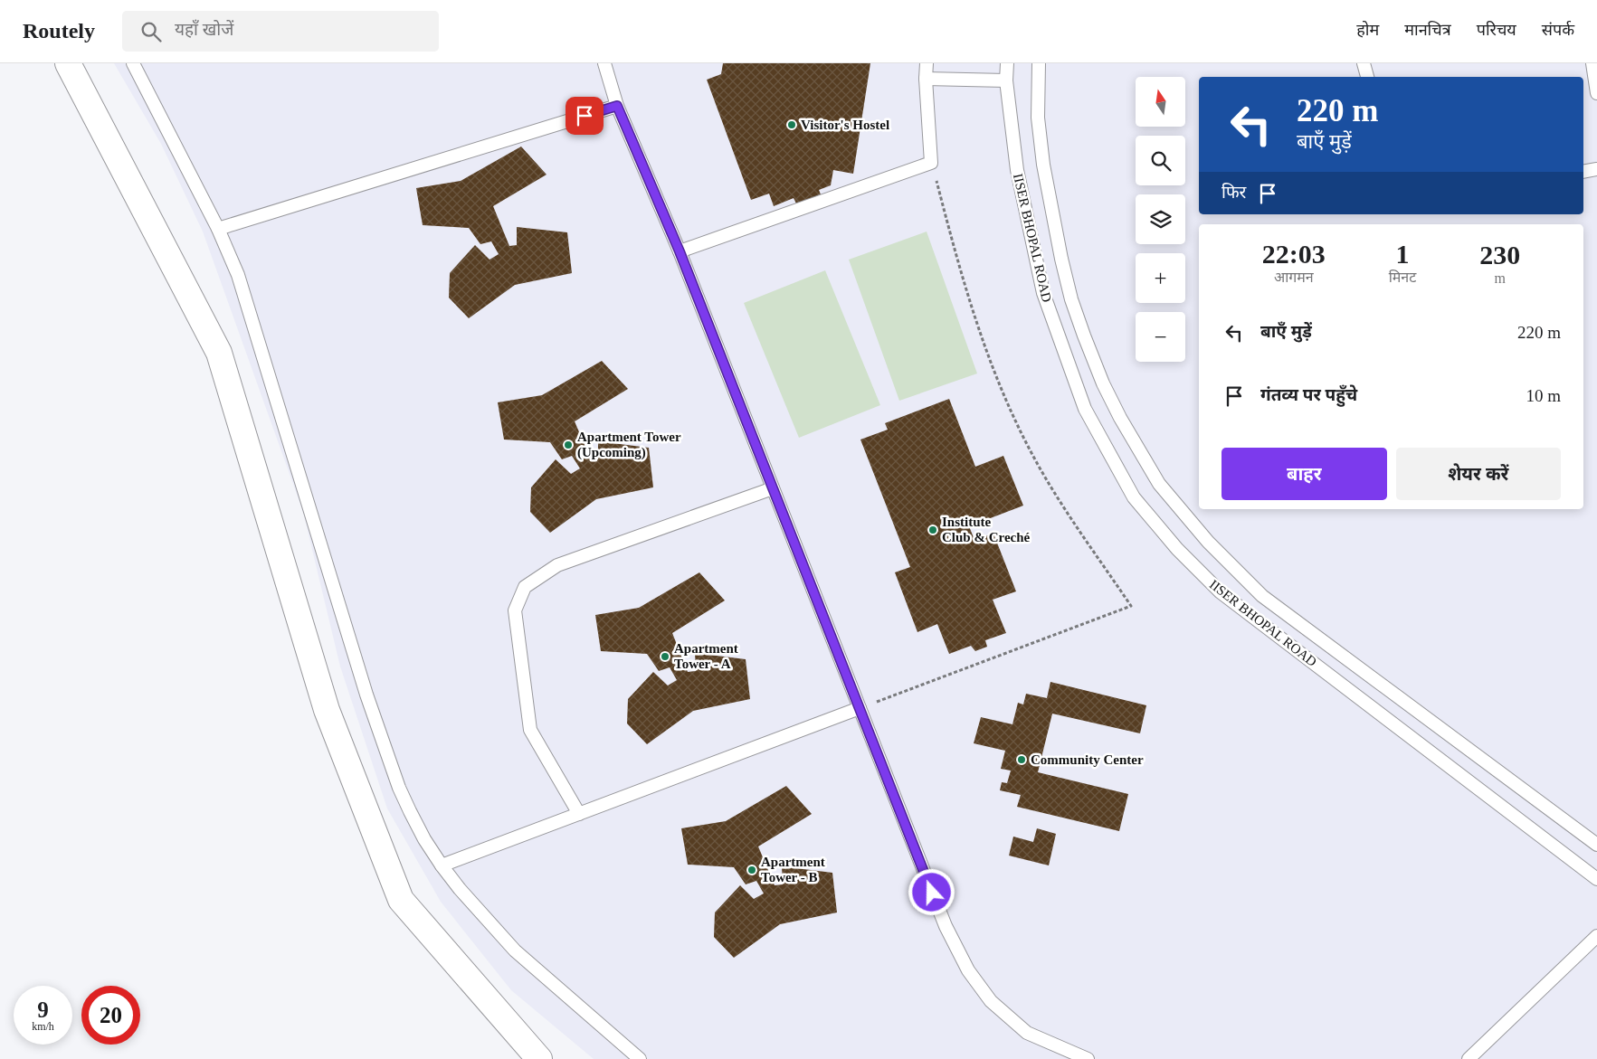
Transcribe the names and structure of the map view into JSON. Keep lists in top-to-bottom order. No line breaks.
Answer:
{"streets":{"lane":["IISER BHOPAL ROAD"]},"places":["Visitor's Hostel","Apartment Tower (Upcoming)","Institute Club & Creché","Apartment Tower - A","Community Center","Apartment Tower - B"],"north":"top","page":{"header":"Routely","search":"यहाँ खोजें","nav":["होम","मानचित्र","परिचय","संपर्क"],"map_buttons":["+","−"],"turn":["220 m","बाएँ मुड़ें"],"then":"फिर","eta":["22:03","आगमन","1","मिनट","230","m"],"list":[{"name":"बाएँ मुड़ें","value":"220 m"},{"name":"गंतव्य पर पहुँचे","value":"10 m"}],"buttons":["बाहर","शेयर करें"],"speed":"9 km/h","limit":"20"}}
